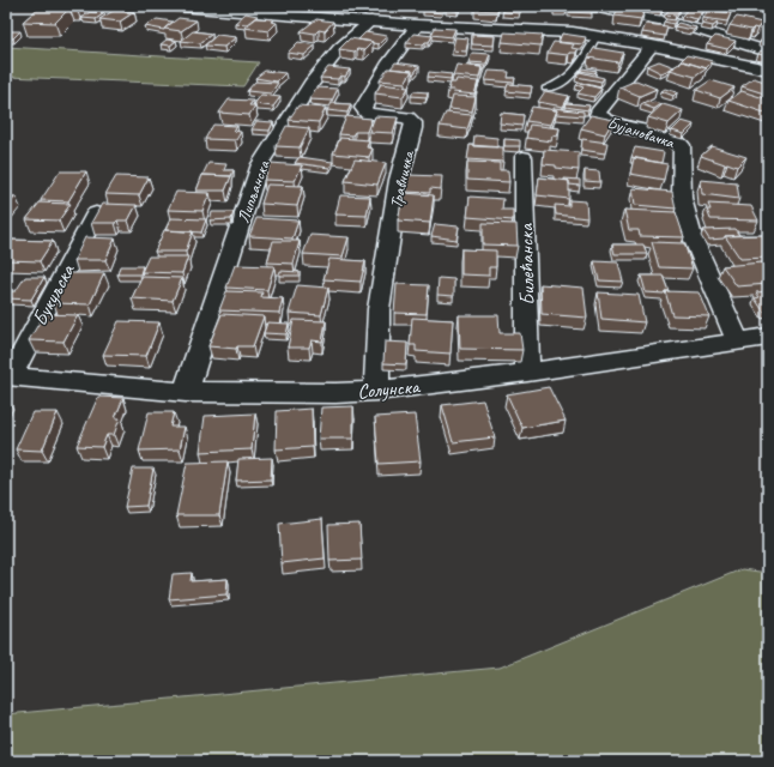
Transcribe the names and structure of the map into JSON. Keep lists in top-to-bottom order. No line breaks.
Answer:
{"streets":{"street":["Бујановачка","Травничка","Липљанска","Билећанска","Букуљска","Солунска"]},"crossings":[["Бујановачка","Солунска"],["Травничка","Солунска"],["Липљанска","Солунска"],["Билећанска","Солунска"],["Букуљска","Солунска"]]}
